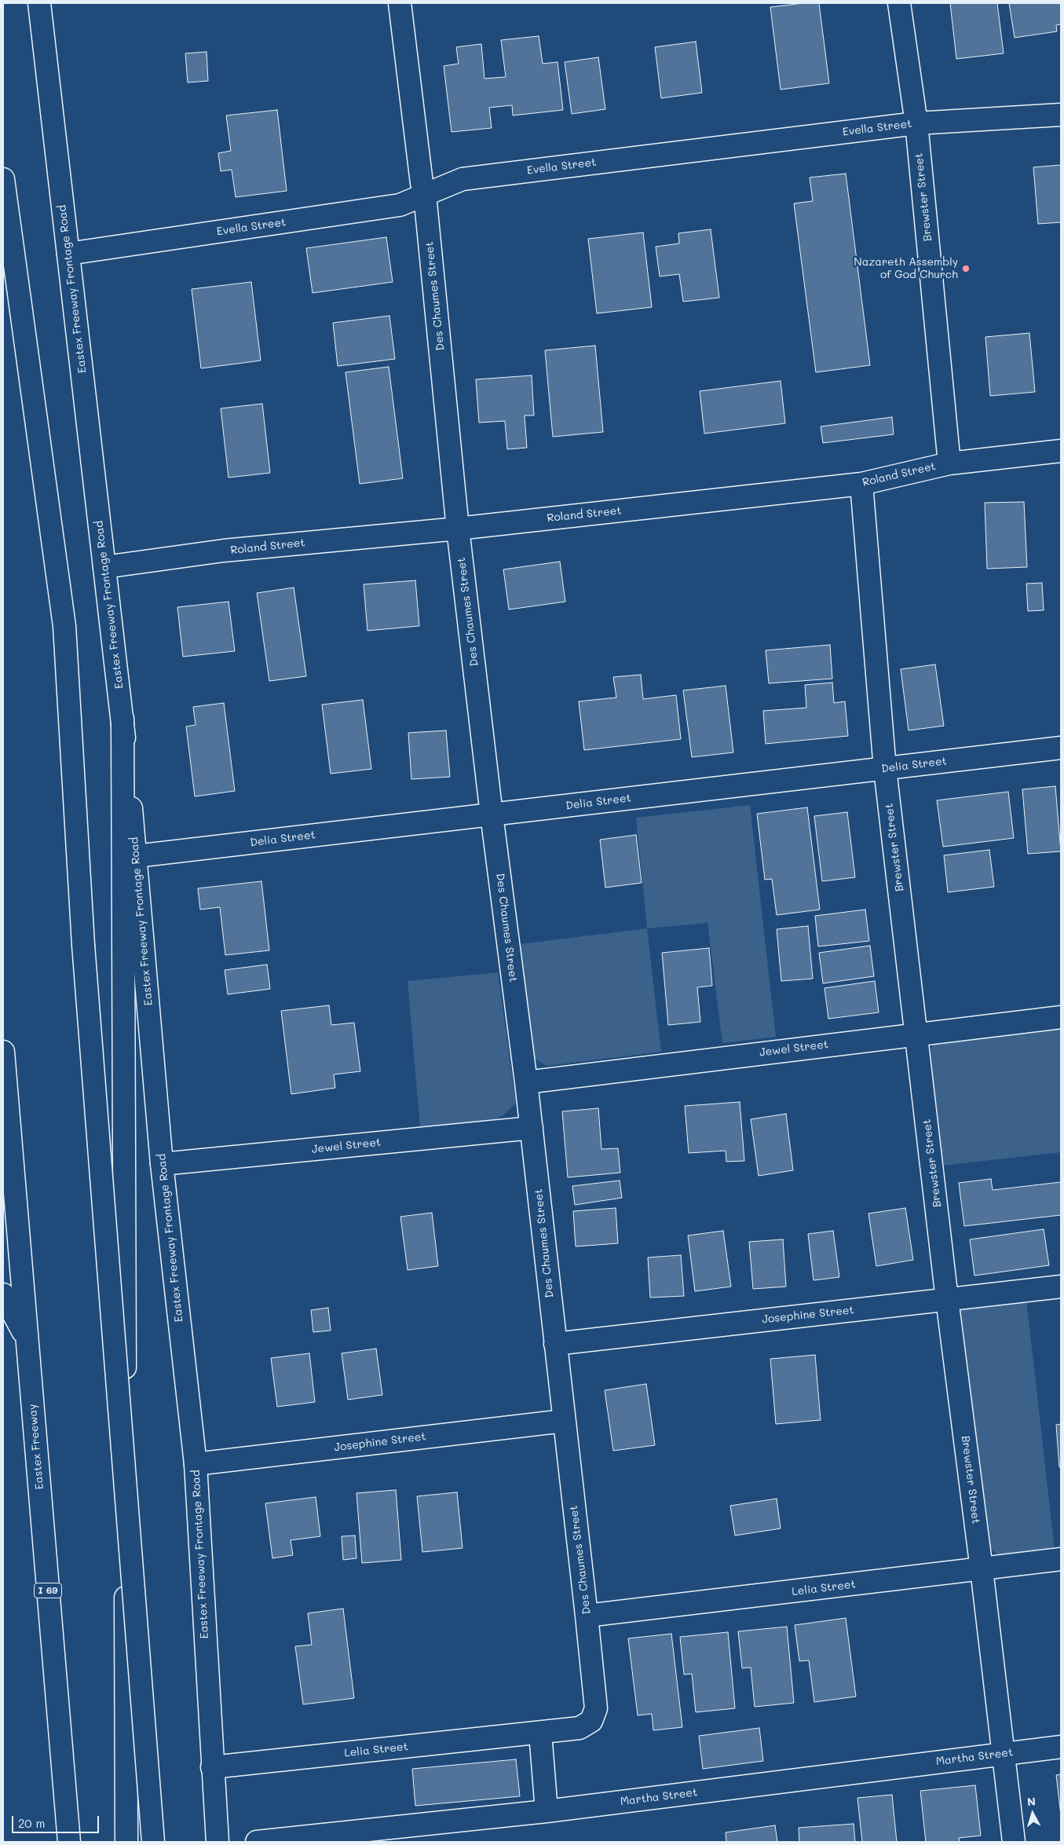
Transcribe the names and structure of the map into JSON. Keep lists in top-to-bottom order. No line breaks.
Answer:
{"streets":{"main road":["Evella Street","Brewster Street","Eastex Freeway Frontage Road","Des Chaumes Street","Roland Street","Delia Street","Jewel Street","Josephine Street","Eastex Freeway","Lelia Street","I 69","Martha Street"]},"crossings":[["Evella Street","Brewster Street"],["Evella Street","Eastex Freeway Frontage Road"],["Evella Street","Des Chaumes Street"],["Brewster Street","Roland Street"],["Brewster Street","Delia Street"],["Brewster Street","Jewel Street"],["Brewster Street","Josephine Street"],["Brewster Street","Lelia Street"],["Brewster Street","Martha Street"],["Eastex Freeway Frontage Road","Roland Street"],["Eastex Freeway Frontage Road","Delia Street"],["Eastex Freeway Frontage Road","Jewel Street"],["Eastex Freeway Frontage Road","Josephine Street"],["Eastex Freeway Frontage Road","Lelia Street"],["Des Chaumes Street","Roland Street"],["Des Chaumes Street","Delia Street"],["Des Chaumes Street","Jewel Street"],["Des Chaumes Street","Josephine Street"],["Des Chaumes Street","Lelia Street"]],"places":["Nazareth Assembly of God Church"],"scale_bar":"20 m","north":"top"}
